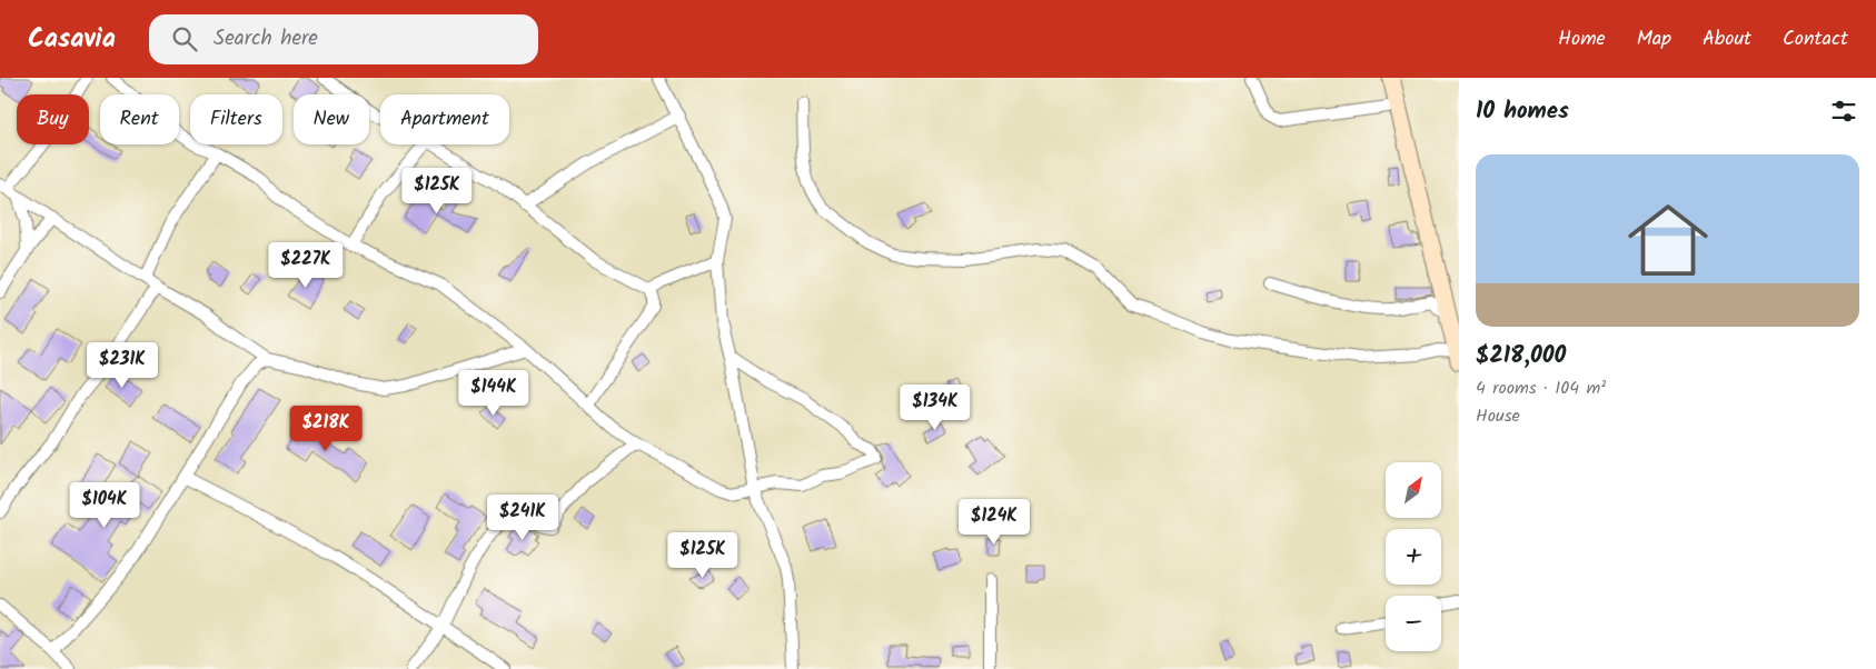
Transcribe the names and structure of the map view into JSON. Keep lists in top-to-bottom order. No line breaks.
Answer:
{"north":"top right","page":{"header":"Casavia","search":"Search here","nav":["Home","Map","About","Contact"],"heading":"10 homes","chip":["Buy","Rent","Filters","New","Apartment"],"list":[{"name":"$218,000","note":"4 rooms · 104 m² · House"}],"price":["$125K","$227K","$231K","$144K","$134K","$218K","$104K","$241K","$124K","$125K"],"map_buttons":["+","−"]}}
